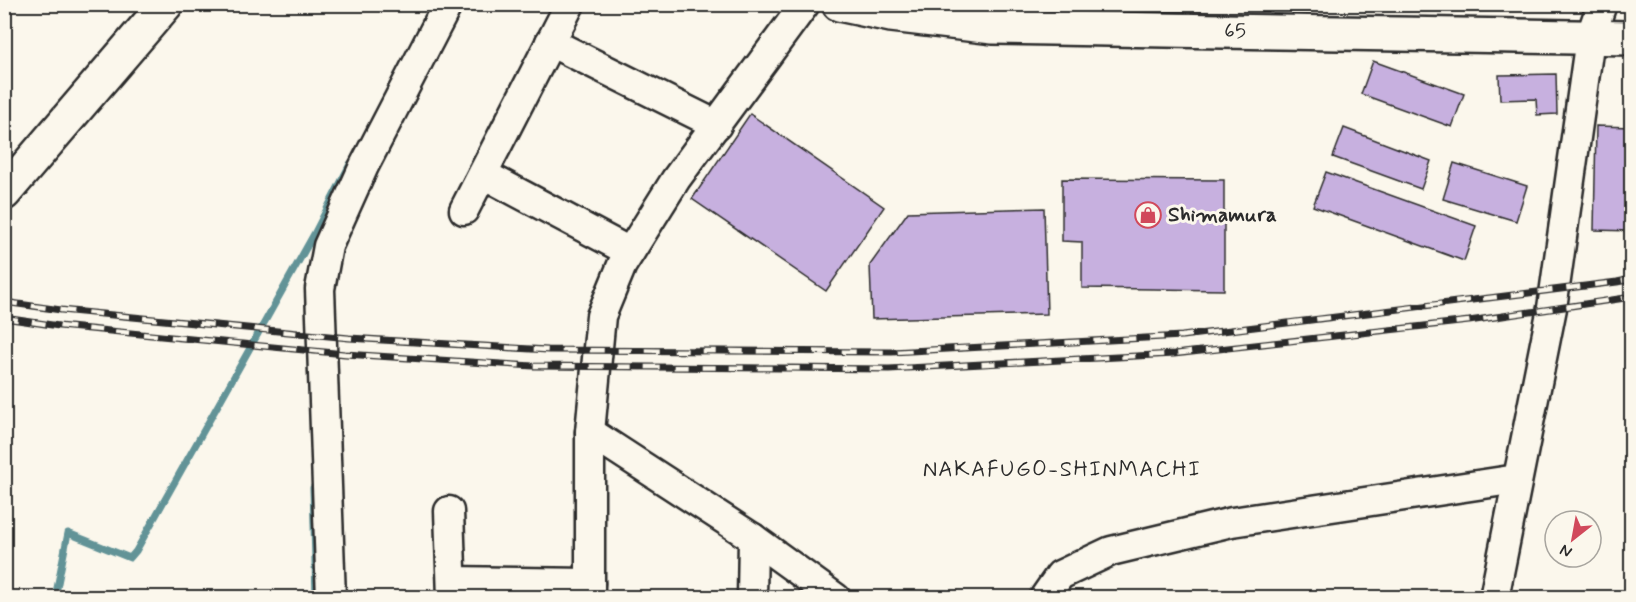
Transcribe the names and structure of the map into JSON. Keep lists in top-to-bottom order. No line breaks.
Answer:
{"streets":{"main road":["65"]},"districts":["NAKAFUGO-SHINMACHI"],"places":{"shop":["Shimamura"]},"north":"bottom left"}
